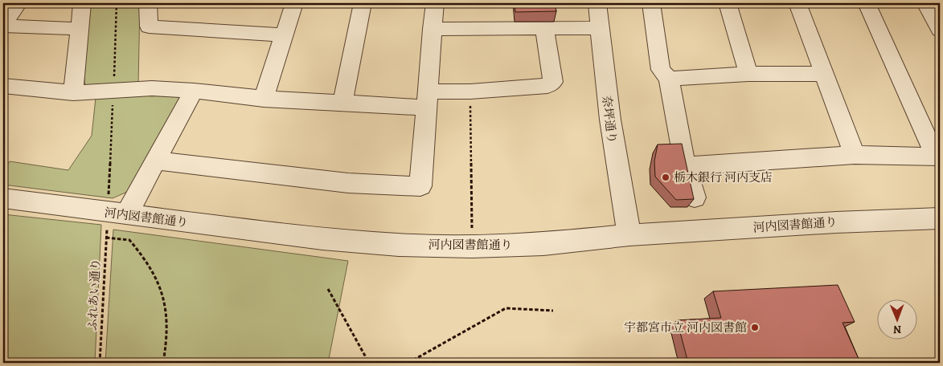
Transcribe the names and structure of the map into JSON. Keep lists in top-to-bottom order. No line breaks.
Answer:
{"streets":{"street":["奈坪通り","河内図書館通り"],"path":["ふれあい通り"]},"crossings":[["奈坪通り","河内図書館通り"]],"places":["栃木銀行 河内支店","宇都宮市立 河内図書館"],"north":"bottom"}
